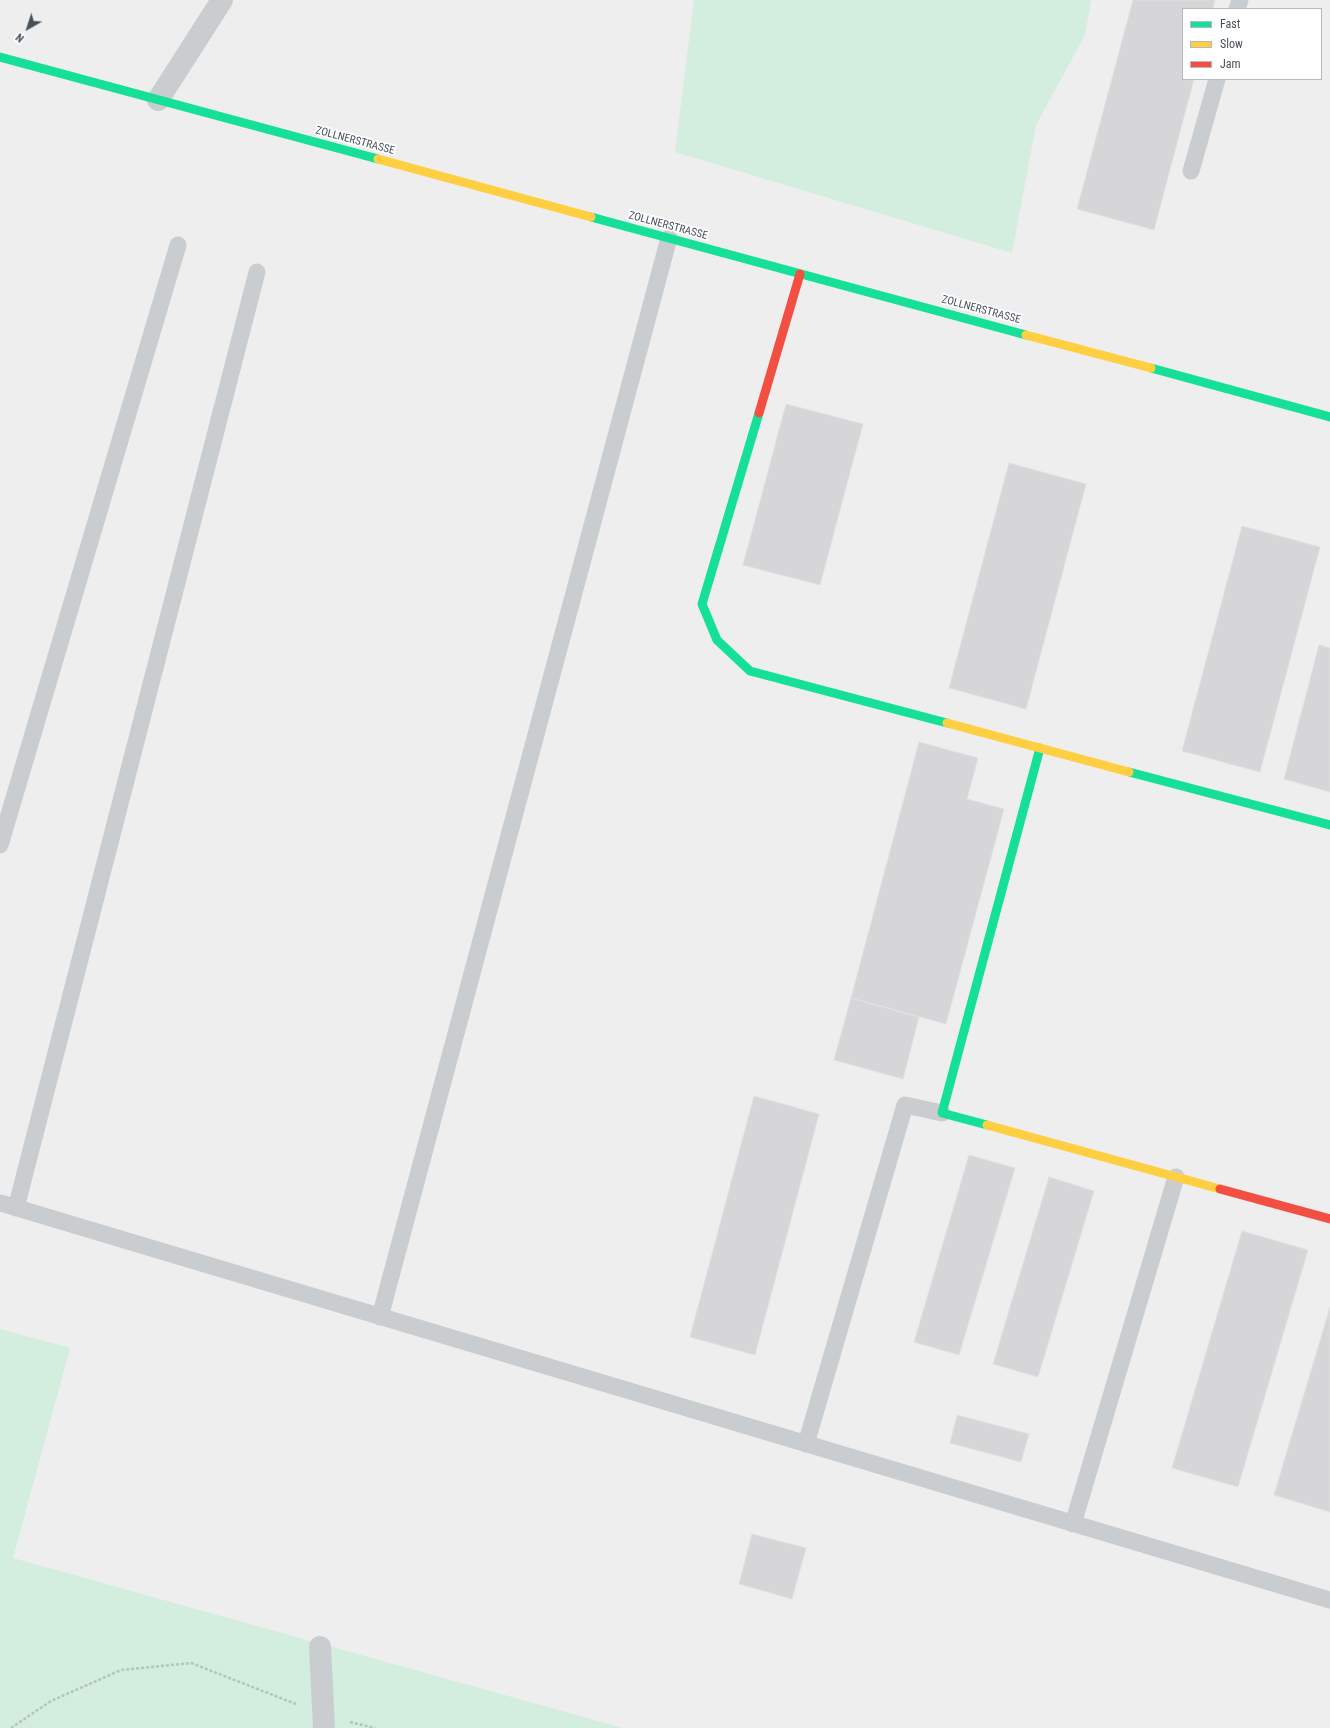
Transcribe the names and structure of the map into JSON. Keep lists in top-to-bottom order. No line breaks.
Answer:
{"streets":{"street":["ZOLLNERSTRASSE"]},"legend":["Fast","Slow","Jam"],"north":"bottom left"}
